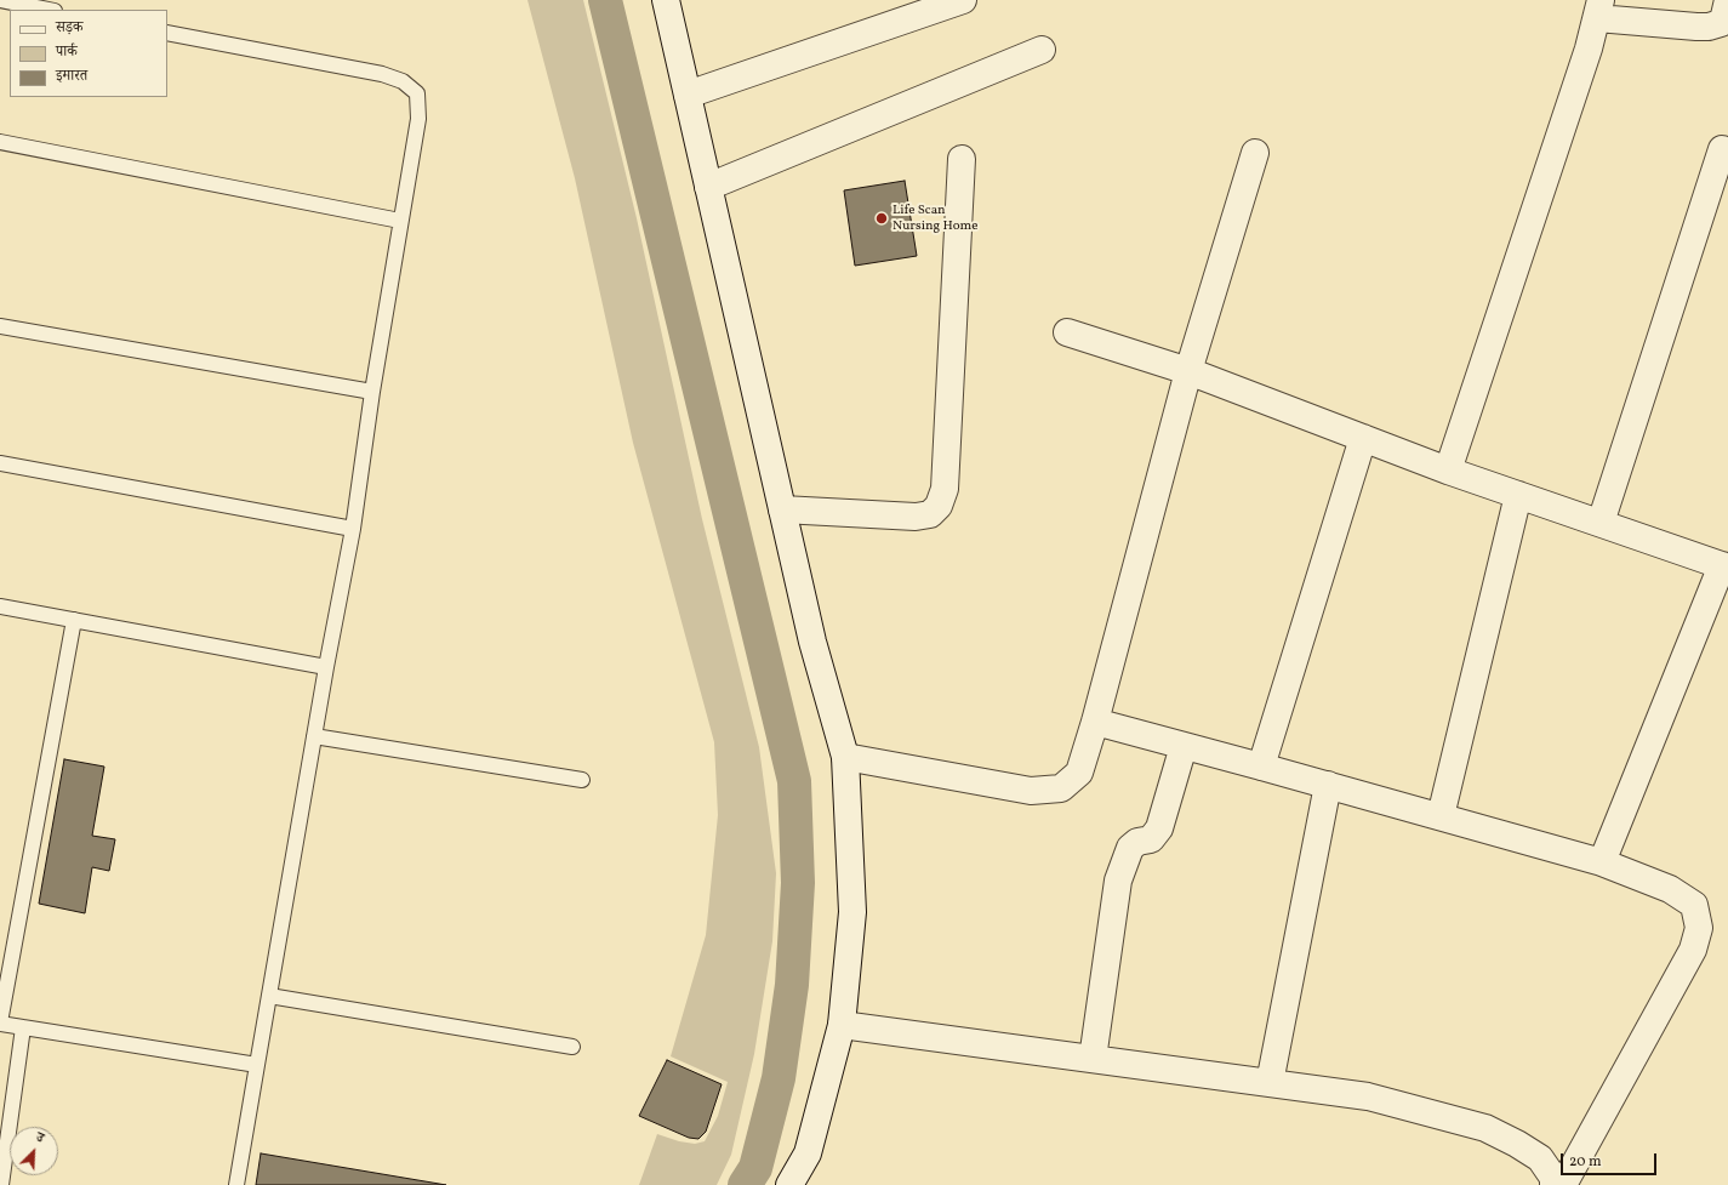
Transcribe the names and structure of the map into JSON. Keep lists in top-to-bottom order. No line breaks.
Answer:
{"places":["Life Scan Nursing Home"],"legend":["सड़क","पार्क","इमारत"],"scale_bar":"20 m","north":"top right"}
